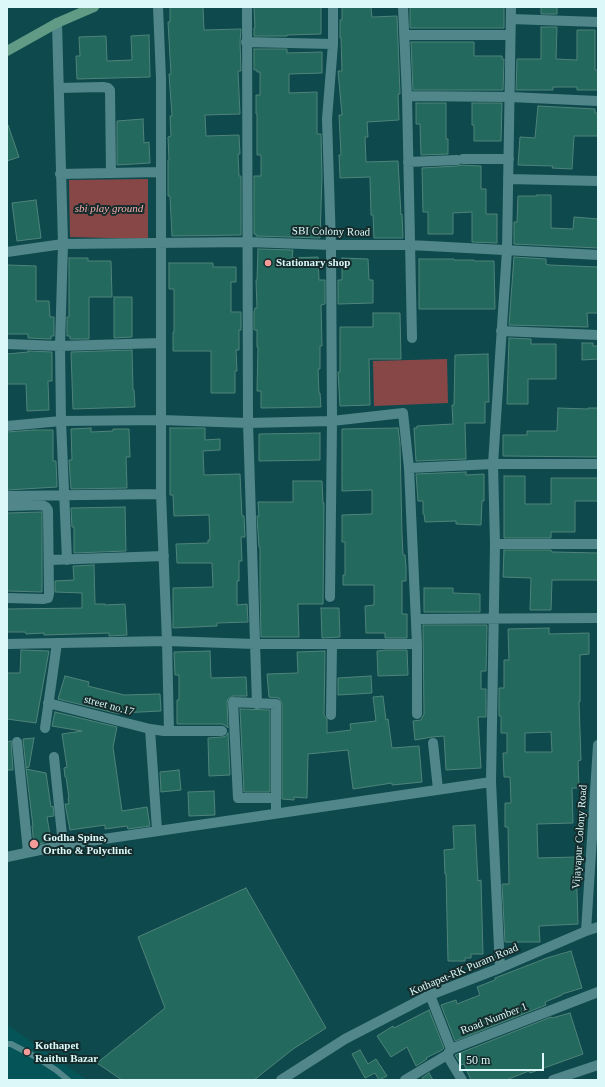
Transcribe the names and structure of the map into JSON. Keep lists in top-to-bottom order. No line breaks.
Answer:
{"streets":{"street":["SBI Colony Road","street no.17","Vijayapur Colony Road","Kothapet-RK Puram Road","Road Number 1"]},"crossings":[["Vijayapur Colony Road","Kothapet-RK Puram Road"]],"parks":["sbi play ground"],"places":["Stationary shop","Godha Spine, Ortho & Polyclinic","Kothapet Raithu Bazar"],"scale_bar":"50 m"}
